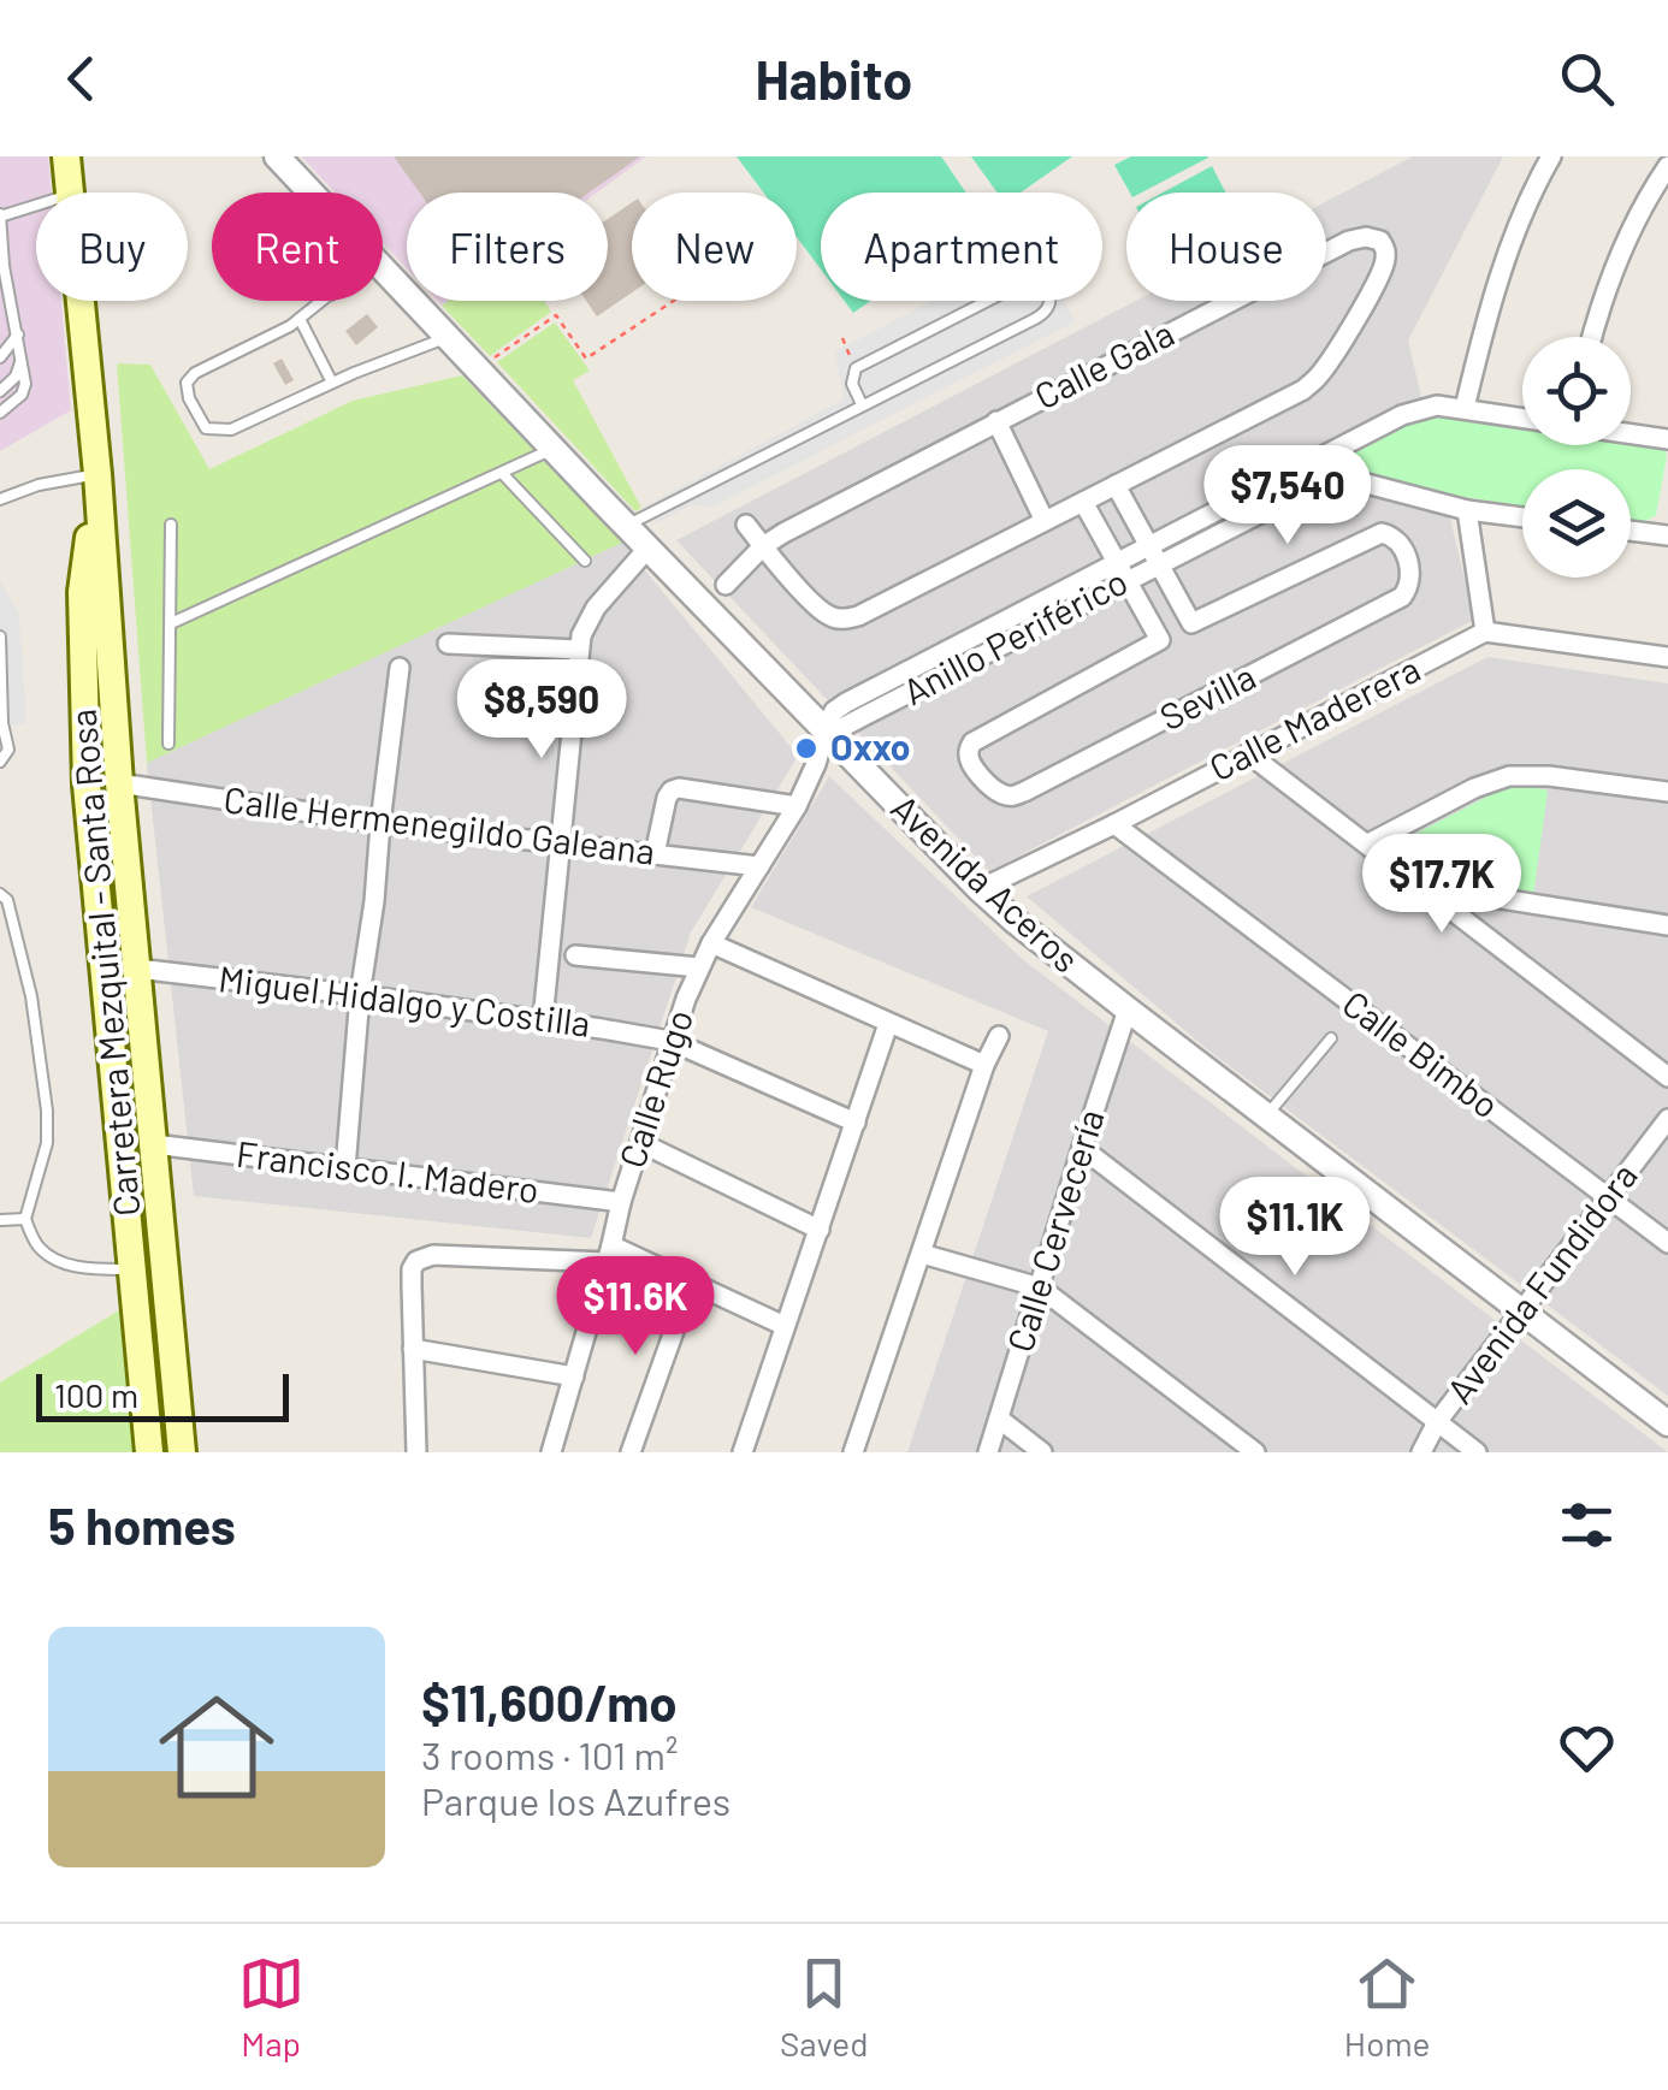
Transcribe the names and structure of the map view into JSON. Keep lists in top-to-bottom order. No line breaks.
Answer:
{"streets":{"main road":["Carretera Mezquital - Santa Rosa"],"street":["Calle Gala","Anillo Periférico","Sevilla","Calle Maderera","Calle Hermenegildo Galeana","Avenida Aceros","Miguel Hidalgo y Costilla","Calle Bimbo","Calle Rugo","Francisco I. Madero","Calle Cervecería","Avenida Fundidora"]},"crossings":[["Anillo Periférico","Sevilla"],["Anillo Periférico","Avenida Aceros"],["Anillo Periférico","Calle Rugo"],["Calle Maderera","Avenida Aceros"],["Calle Maderera","Calle Bimbo"],["Calle Hermenegildo Galeana","Carretera Mezquital - Santa Rosa"],["Calle Hermenegildo Galeana","Calle Rugo"],["Avenida Aceros","Calle Rugo"],["Avenida Aceros","Calle Cervecería"],["Avenida Aceros","Avenida Fundidora"],["Carretera Mezquital - Santa Rosa","Miguel Hidalgo y Costilla"],["Carretera Mezquital - Santa Rosa","Francisco I. Madero"],["Miguel Hidalgo y Costilla","Calle Rugo"],["Calle Bimbo","Avenida Fundidora"],["Calle Rugo","Francisco I. Madero"]],"places":["Oxxo"],"scale_bar":"100 m","page":{"header":"Habito","chip":["Buy","Rent","Filters","New","Apartment","House"],"price":["$7,540","$8,590","$17.7K","$11.1K","$11.6K"],"scale":"100 m","heading":"5 homes","list":[{"name":"$11,600/mo","note":"3 rooms · 101 m² · Parque los Azufres"}],"tabs":["Map","Saved","Home"]}}
